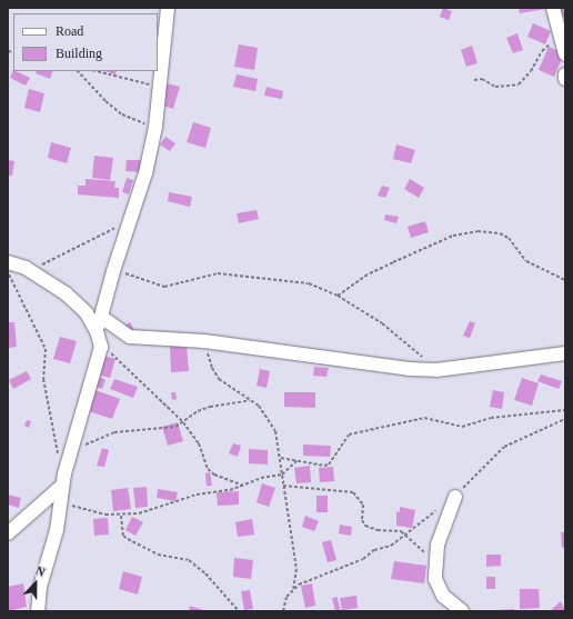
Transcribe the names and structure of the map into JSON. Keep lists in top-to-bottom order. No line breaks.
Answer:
{"legend":["Road","Building"],"north":"top"}
